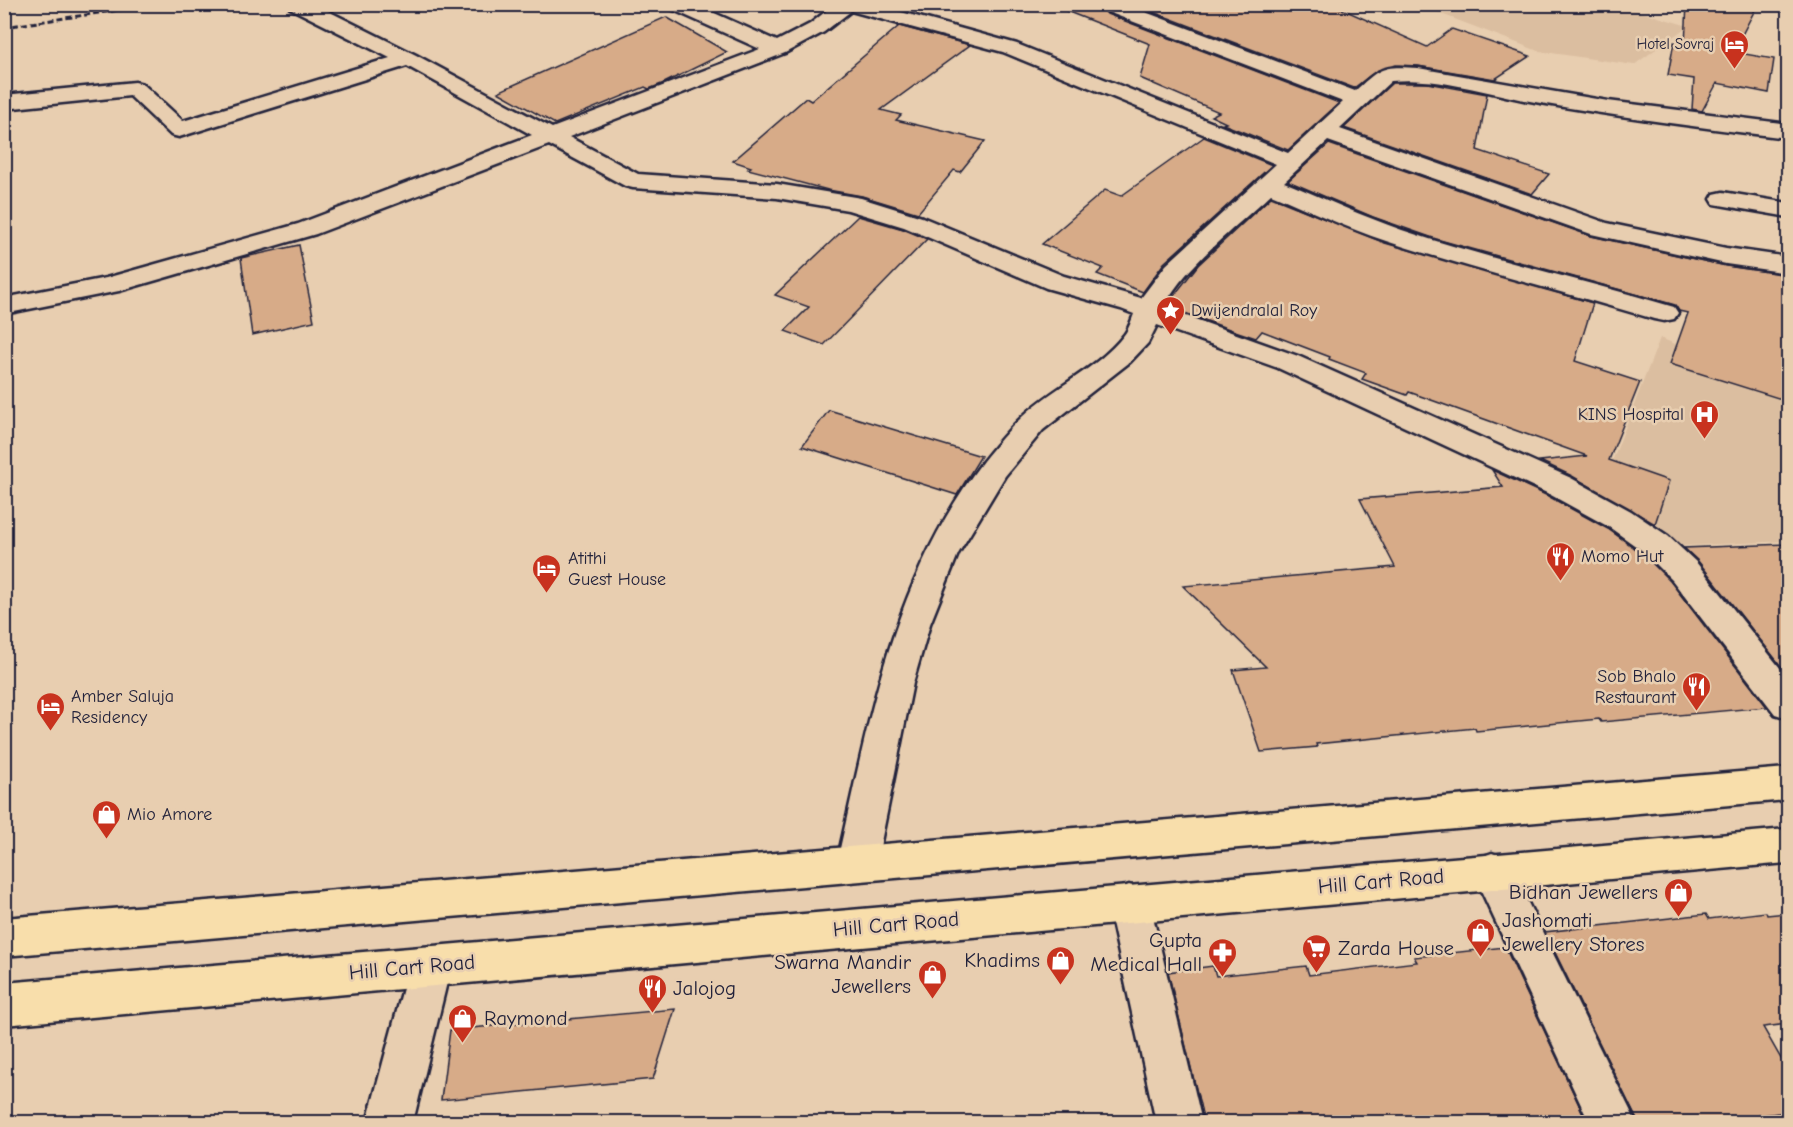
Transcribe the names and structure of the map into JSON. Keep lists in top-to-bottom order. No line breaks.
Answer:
{"streets":{"main road":["Hill Cart Road"]},"places":{"hotel":["Hotel Sovraj","Atithi Guest House","Amber Saluja Residency"],"place":["Dwijendralal Roy"],"hospital":["KINS Hospital"],"restaurant":["Momo Hut","Sob Bhalo Restaurant","Jalojog"],"shop":["Mio Amore","Bidhan Jewellers","Jashomati Jewellery Stores","Khadims","Swarna Mandir Jewellers","Raymond"],"supermarket":["Zarda House"],"pharmacy":["Gupta Medical Hall"]}}
